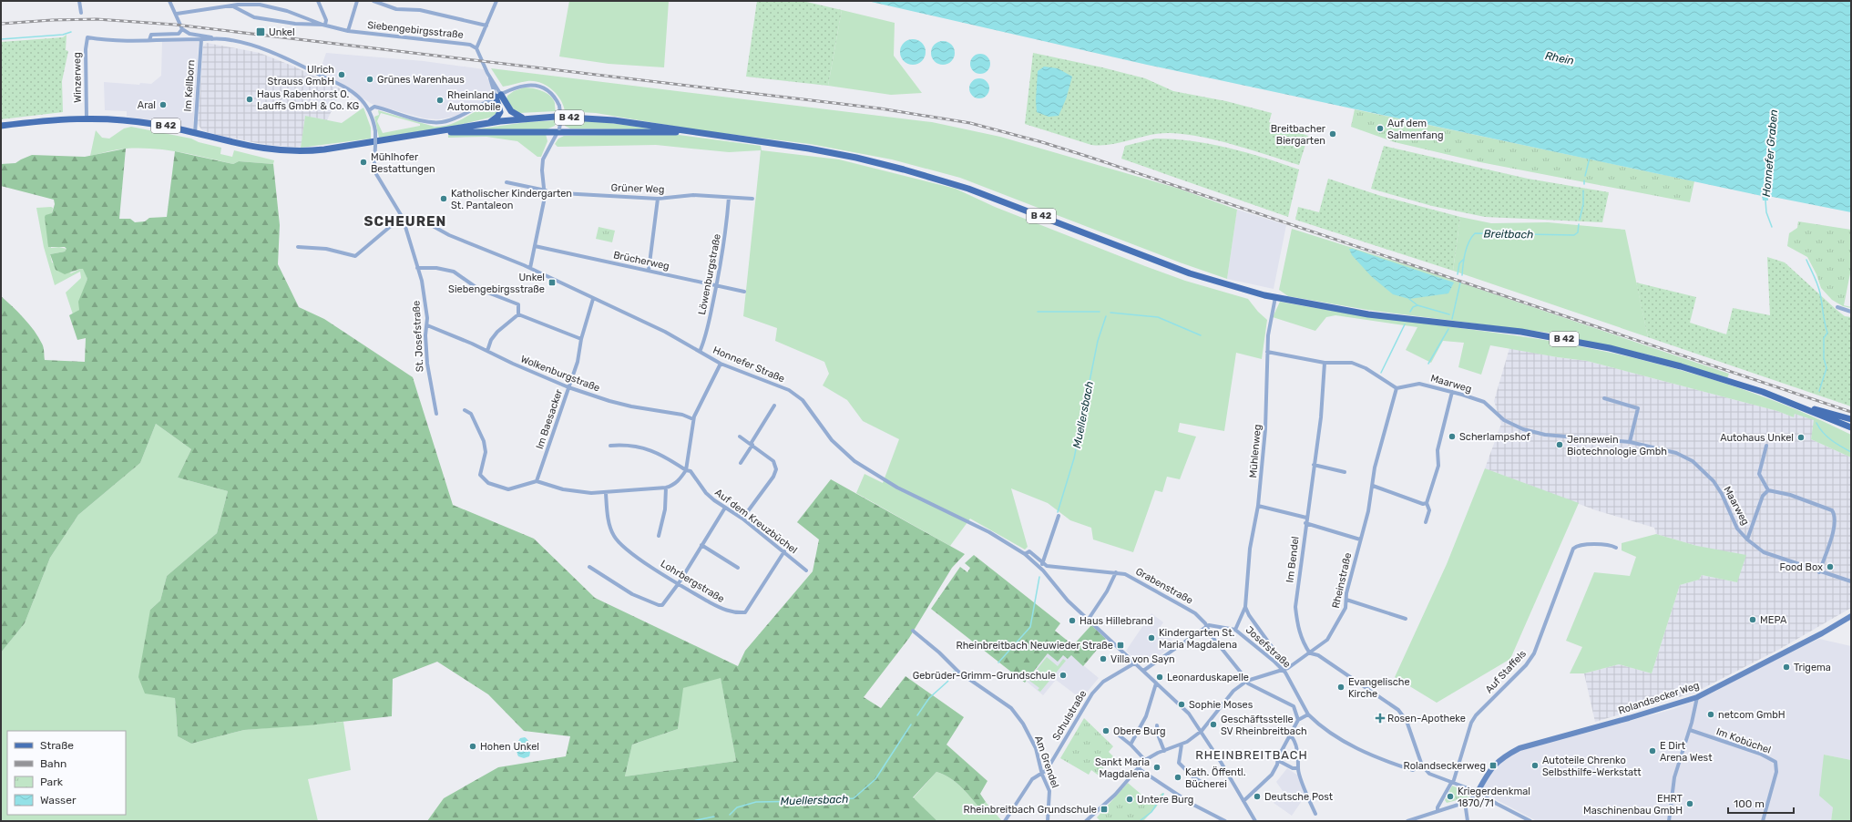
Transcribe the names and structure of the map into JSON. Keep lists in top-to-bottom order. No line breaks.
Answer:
{"streets":{"main road":["B 42"],"street":["Siebengebirgsstraße","Winzerweg","Im Kellborn","Grüner Weg","Brücherweg","Löwenburgstraße","St. Josefstraße","Honnefer Straße","Wolkenburgstraße","Maarweg","Im Baesacker","Mühlenweg","Auf dem Kreuzbüchel","Im Bendel","Rheinstraße","Lohrbergstraße","Grabenstraße","Josefstraße","Auf Staffels","Rolandsecker Weg","Schulstraße","Im Kobüchel","Am Grendel"]},"crossings":[["Winzerweg","B 42"],["Im Kellborn","B 42"],["B 42","Mühlenweg"],["Grüner Weg","Löwenburgstraße"],["Brücherweg","Löwenburgstraße"],["Löwenburgstraße","Honnefer Straße"],["St. Josefstraße","Honnefer Straße"],["St. Josefstraße","Wolkenburgstraße"],["Honnefer Straße","Im Baesacker"],["Wolkenburgstraße","Im Baesacker"],["Maarweg","Rheinstraße"],["Mühlenweg","Josefstraße"],["Auf dem Kreuzbüchel","Lohrbergstraße"],["Im Bendel","Rheinstraße"],["Rheinstraße","Grabenstraße"],["Rheinstraße","Josefstraße"],["Grabenstraße","Josefstraße"],["Schulstraße","Am Grendel"]],"districts":["SCHEUREN","RHEINBREITBACH"],"water":["Rhein","Honnefer Graben","Breitbach","Muellersbach"],"places":{"transit":["Unkel","Unkel Siebengebirgsstraße","Rheinbreitbach Neuwieder Straße","Rolandseckerweg","Rheinbreitbach Grundschule"],"other":["Ulrich Strauss GmbH","Grünes Warenhaus","Haus Rabenhorst O. Lauffs GmbH & Co. KG","Rheinland Automobile","Aral","Auf dem Salmenfang","Breitbacher Biergarten","Mühlhofer Bestattungen","Katholischer Kindergarten St. Pantaleon","Scherlampshof","Autohaus Unkel","Jennewein Biotechnologie Gmbh","Food Box","MEPA","Haus Hillebrand","Kindergarten St. Maria Magdalena","Villa von Sayn","Trigema","Gebrüder-Grimm-Grundschule","Leonarduskapelle","Evangelische Kirche","Sophie Moses","netcom GmbH","Geschäftsstelle SV Rheinbreitbach","Obere Burg","Hohen Unkel","E Dirt Arena West","Autoteile Chrenko Selbsthilfe-Werkstatt","Sankt Maria Magdalena","Kath. Öffentl. Bücherei","Deutsche Post","Kriegerdenkmal 1870/71","Untere Burg","EHRT Maschinenbau GmbH"],"health":["Rosen-Apotheke"]},"legend":["Straße","Bahn","Park","Wasser"],"scale_bar":"100 m"}
